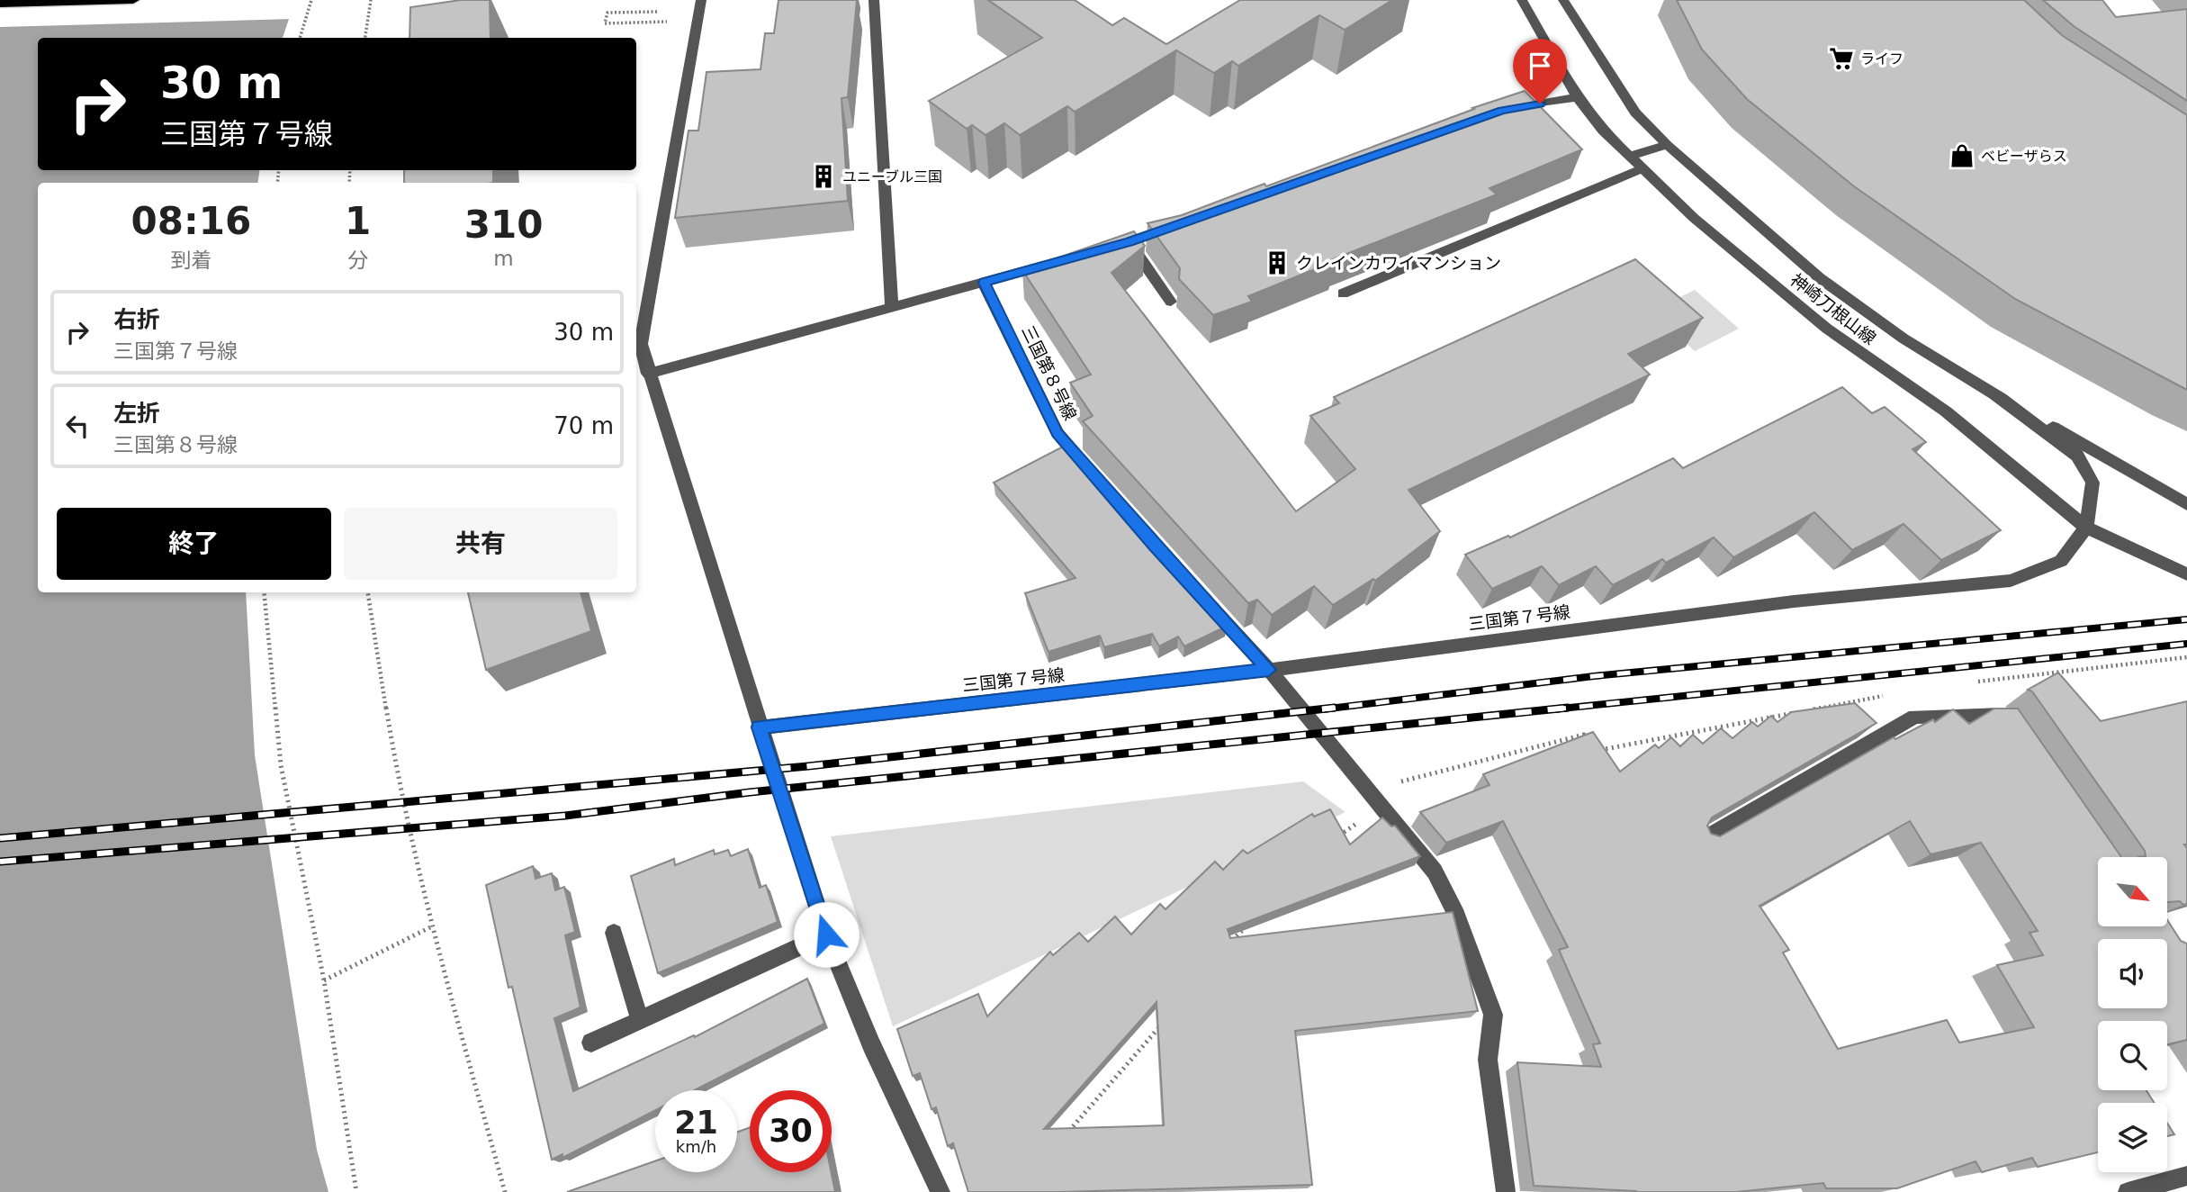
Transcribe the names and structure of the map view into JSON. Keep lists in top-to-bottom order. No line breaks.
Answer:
{"streets":{"street":["神崎刀根山線","三国第８号線","三国第７号線"]},"crossings":[["神崎刀根山線","三国第７号線"]],"places":{"supermarket":["ライフ"],"shop":["ベビーザらス"],"building":["ユニーブル三国","クレインカワイマンション"]},"north":"bottom right","page":{"turn":["30 m","三国第７号線"],"eta":["08:16","到着","1","分","310","m"],"list":[{"name":"右折","note":"三国第７号線","value":"30 m"},{"name":"左折","note":"三国第８号線","value":"70 m"}],"buttons":["終了","共有"],"speed":"21 km/h","limit":"30"}}
